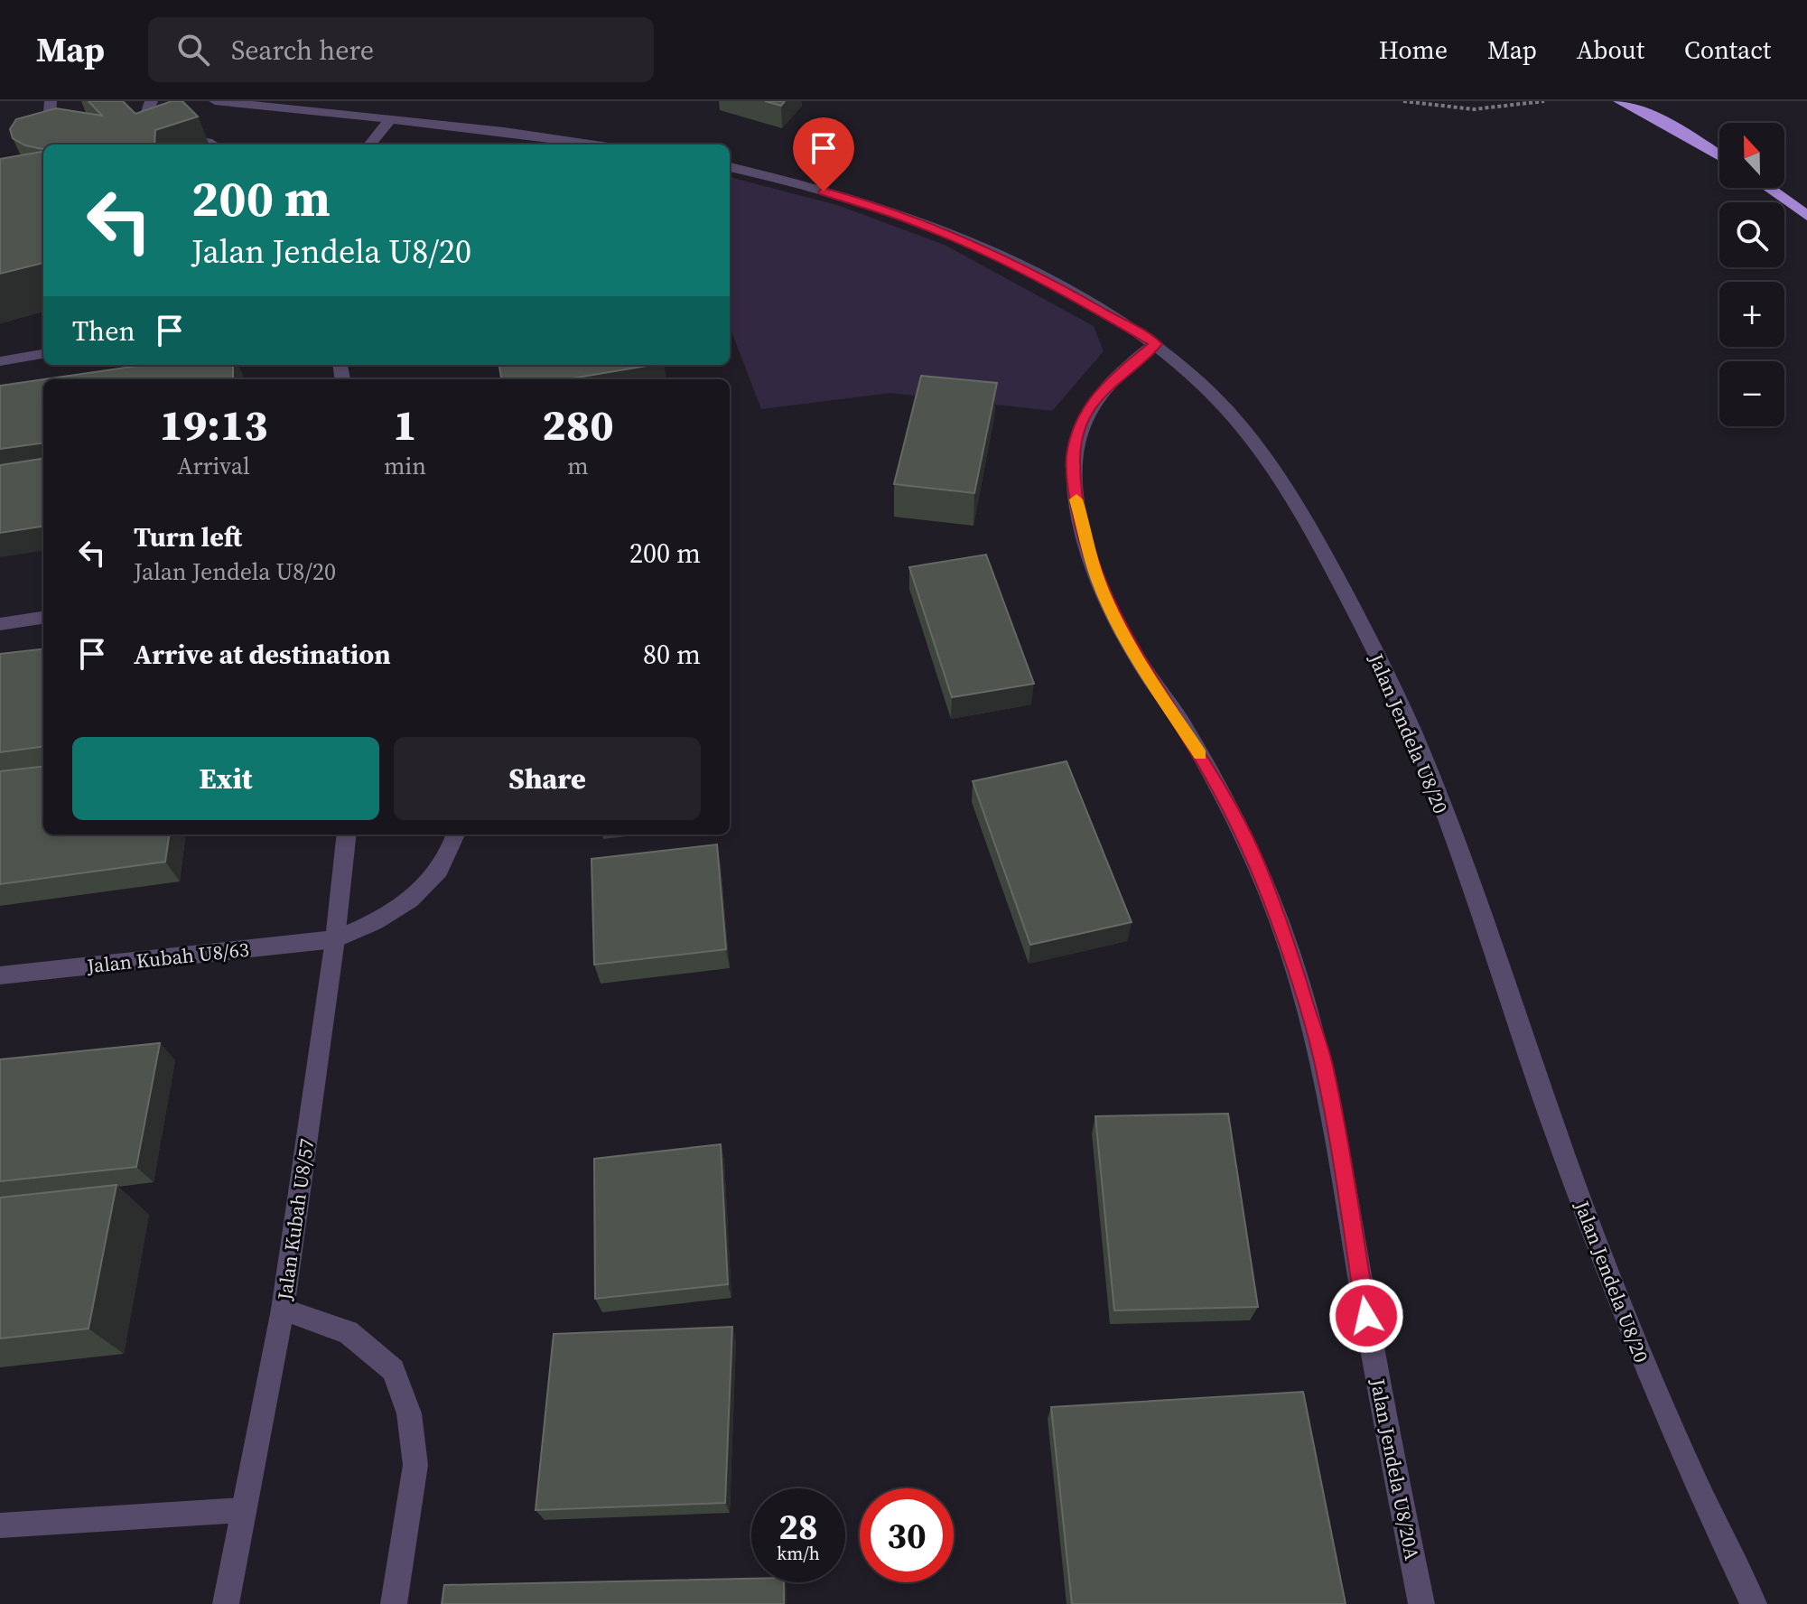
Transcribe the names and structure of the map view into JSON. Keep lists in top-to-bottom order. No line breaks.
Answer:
{"streets":{"street":["Jalan Jendela U8/20","Jalan Kubah U8/63","Jalan Kubah U8/57","Jalan Jendela U8/20A"]},"crossings":[["Jalan Jendela U8/20","Jalan Jendela U8/20A"],["Jalan Kubah U8/63","Jalan Kubah U8/57"]],"north":"top","page":{"header":"Map","search":"Search here","nav":["Home","Map","About","Contact"],"map_buttons":["+","−"],"turn":["200 m","Jalan Jendela U8/20"],"then":"Then","eta":["19:13","Arrival","1","min","280","m"],"list":[{"name":"Turn left","note":"Jalan Jendela U8/20","value":"200 m"},{"name":"Arrive at destination","value":"80 m"}],"buttons":["Exit","Share"],"speed":"28 km/h","limit":"30"}}
